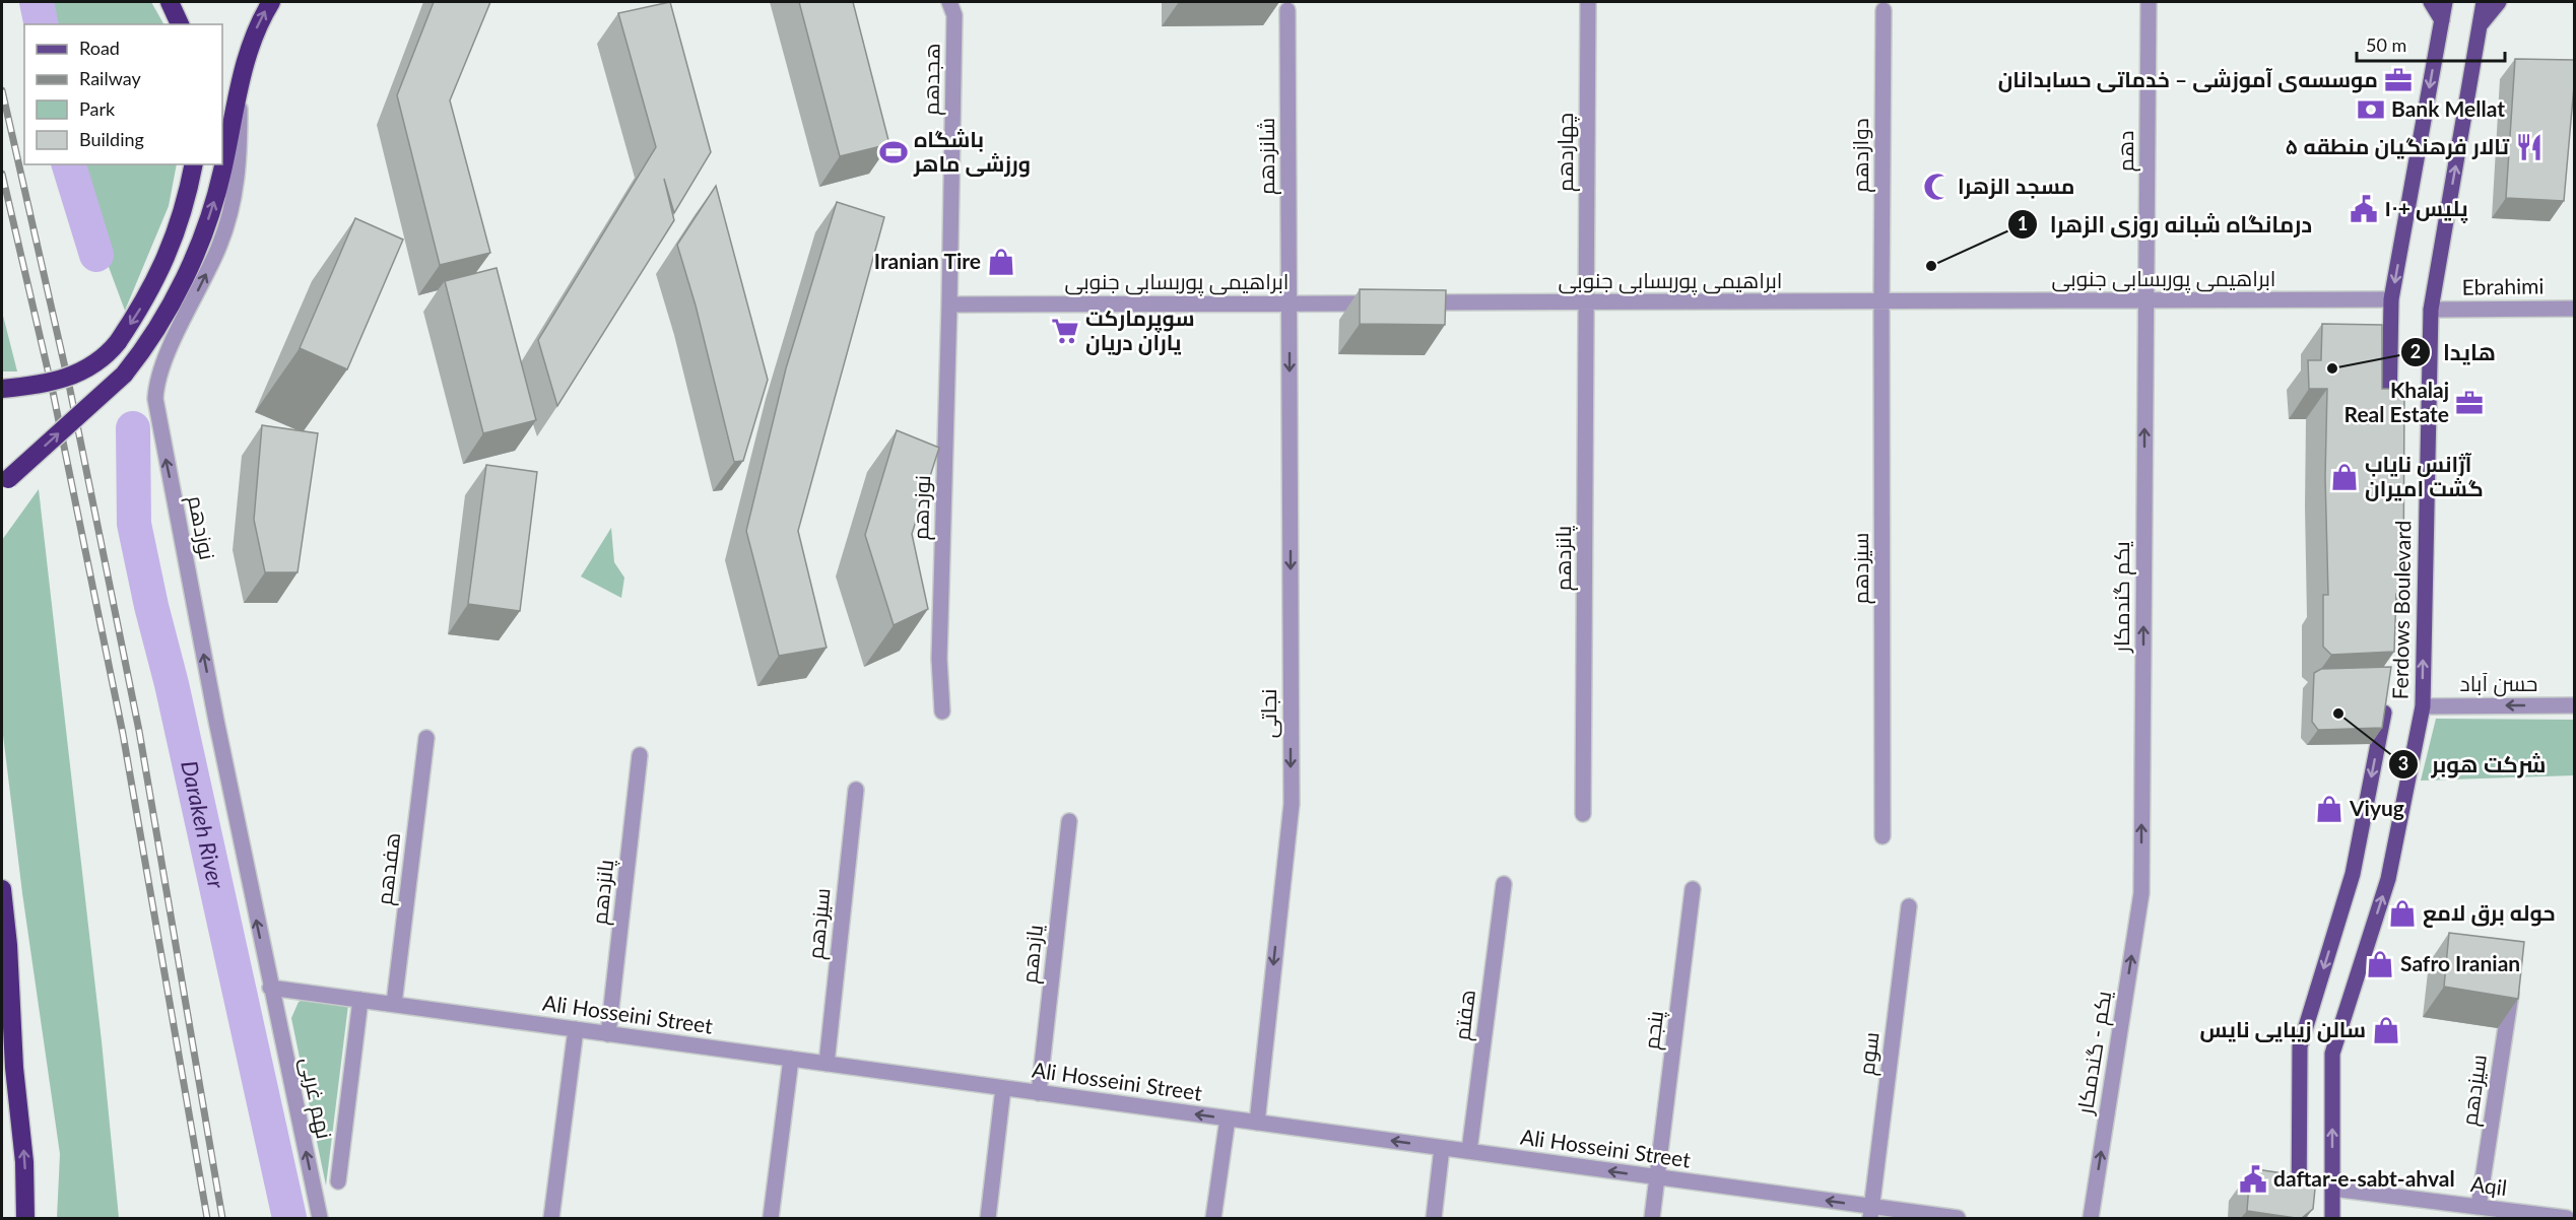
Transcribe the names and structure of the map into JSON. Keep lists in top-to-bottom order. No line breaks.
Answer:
{"streets":{"main road":["Ferdows Boulevard"],"street":["هجدهم","دهم","چهاردهم","دوازدهم","شانزدهم","ابراهیمی پوربسابی جنوبی","Ebrahimi","نوزدهم","پانزدهم","سیزدهم","یکم گندمکار","حسن آباد","نجاتی","هفدهم","یازدهم","Ali Hosseini Street","هفتم","پنجم","یکم - گندمکار","سوم","نهم غربی","Aqil"]},"crossings":[["هجدهم","ابراهیمی پوربسابی جنوبی"],["هجدهم","نوزدهم"],["دهم","ابراهیمی پوربسابی جنوبی"],["دهم","یکم گندمکار"],["چهاردهم","ابراهیمی پوربسابی جنوبی"],["چهاردهم","پانزدهم"],["دوازدهم","ابراهیمی پوربسابی جنوبی"],["دوازدهم","سیزدهم"],["شانزدهم","ابراهیمی پوربسابی جنوبی"],["شانزدهم","نجاتی"],["ابراهیمی پوربسابی جنوبی","نوزدهم"],["ابراهیمی پوربسابی جنوبی","پانزدهم"],["ابراهیمی پوربسابی جنوبی","سیزدهم"],["ابراهیمی پوربسابی جنوبی","یکم گندمکار"],["ابراهیمی پوربسابی جنوبی","نجاتی"],["Ebrahimi","Ferdows Boulevard"],["نوزدهم","Ali Hosseini Street"],["نوزدهم","نهم غربی"],["پانزدهم","Ali Hosseini Street"],["سیزدهم","Ali Hosseini Street"],["سیزدهم","Aqil"],["یکم گندمکار","یکم - گندمکار"],["Ferdows Boulevard","حسن آباد"],["Ferdows Boulevard","Aqil"],["نجاتی","Ali Hosseini Street"],["هفدهم","Ali Hosseini Street"],["یازدهم","Ali Hosseini Street"],["Ali Hosseini Street","هفتم"],["Ali Hosseini Street","پنجم"],["Ali Hosseini Street","سوم"],["Ali Hosseini Street","نهم غربی"]],"one_way":["نوزدهم","یکم گندمکار","حسن آباد","نجاتی","Ali Hosseini Street","یکم - گندمکار"],"water":["Darakeh River"],"places":{"office":["موسسه‌ی آموزشی – خدماتی حسابدانان","Khalaj Real Estate"],"bank":["Bank Mellat"],"restaurant":["تالار فرهنگیان منطقه ۵"],"sports":["باشگاه ورزشی ماهر"],"mosque":["مسجد الزهرا"],"public building":["پلیس +۱۰","daftar-e-sabt-ahval"],"shop":["Iranian Tire","آژانس نایاب گشت امیران","Viyug","حوله برق لامع","Safro Iranian","سالن زیبایی نایس"],"other":["درمانگاه شبانه روزی الزهرا","هایدا","شرکت هوبر"],"supermarket":["سوپرمارکت یاران دریان"]},"legend":["Road","Railway","Park","Building"],"scale_bar":"50 m"}
